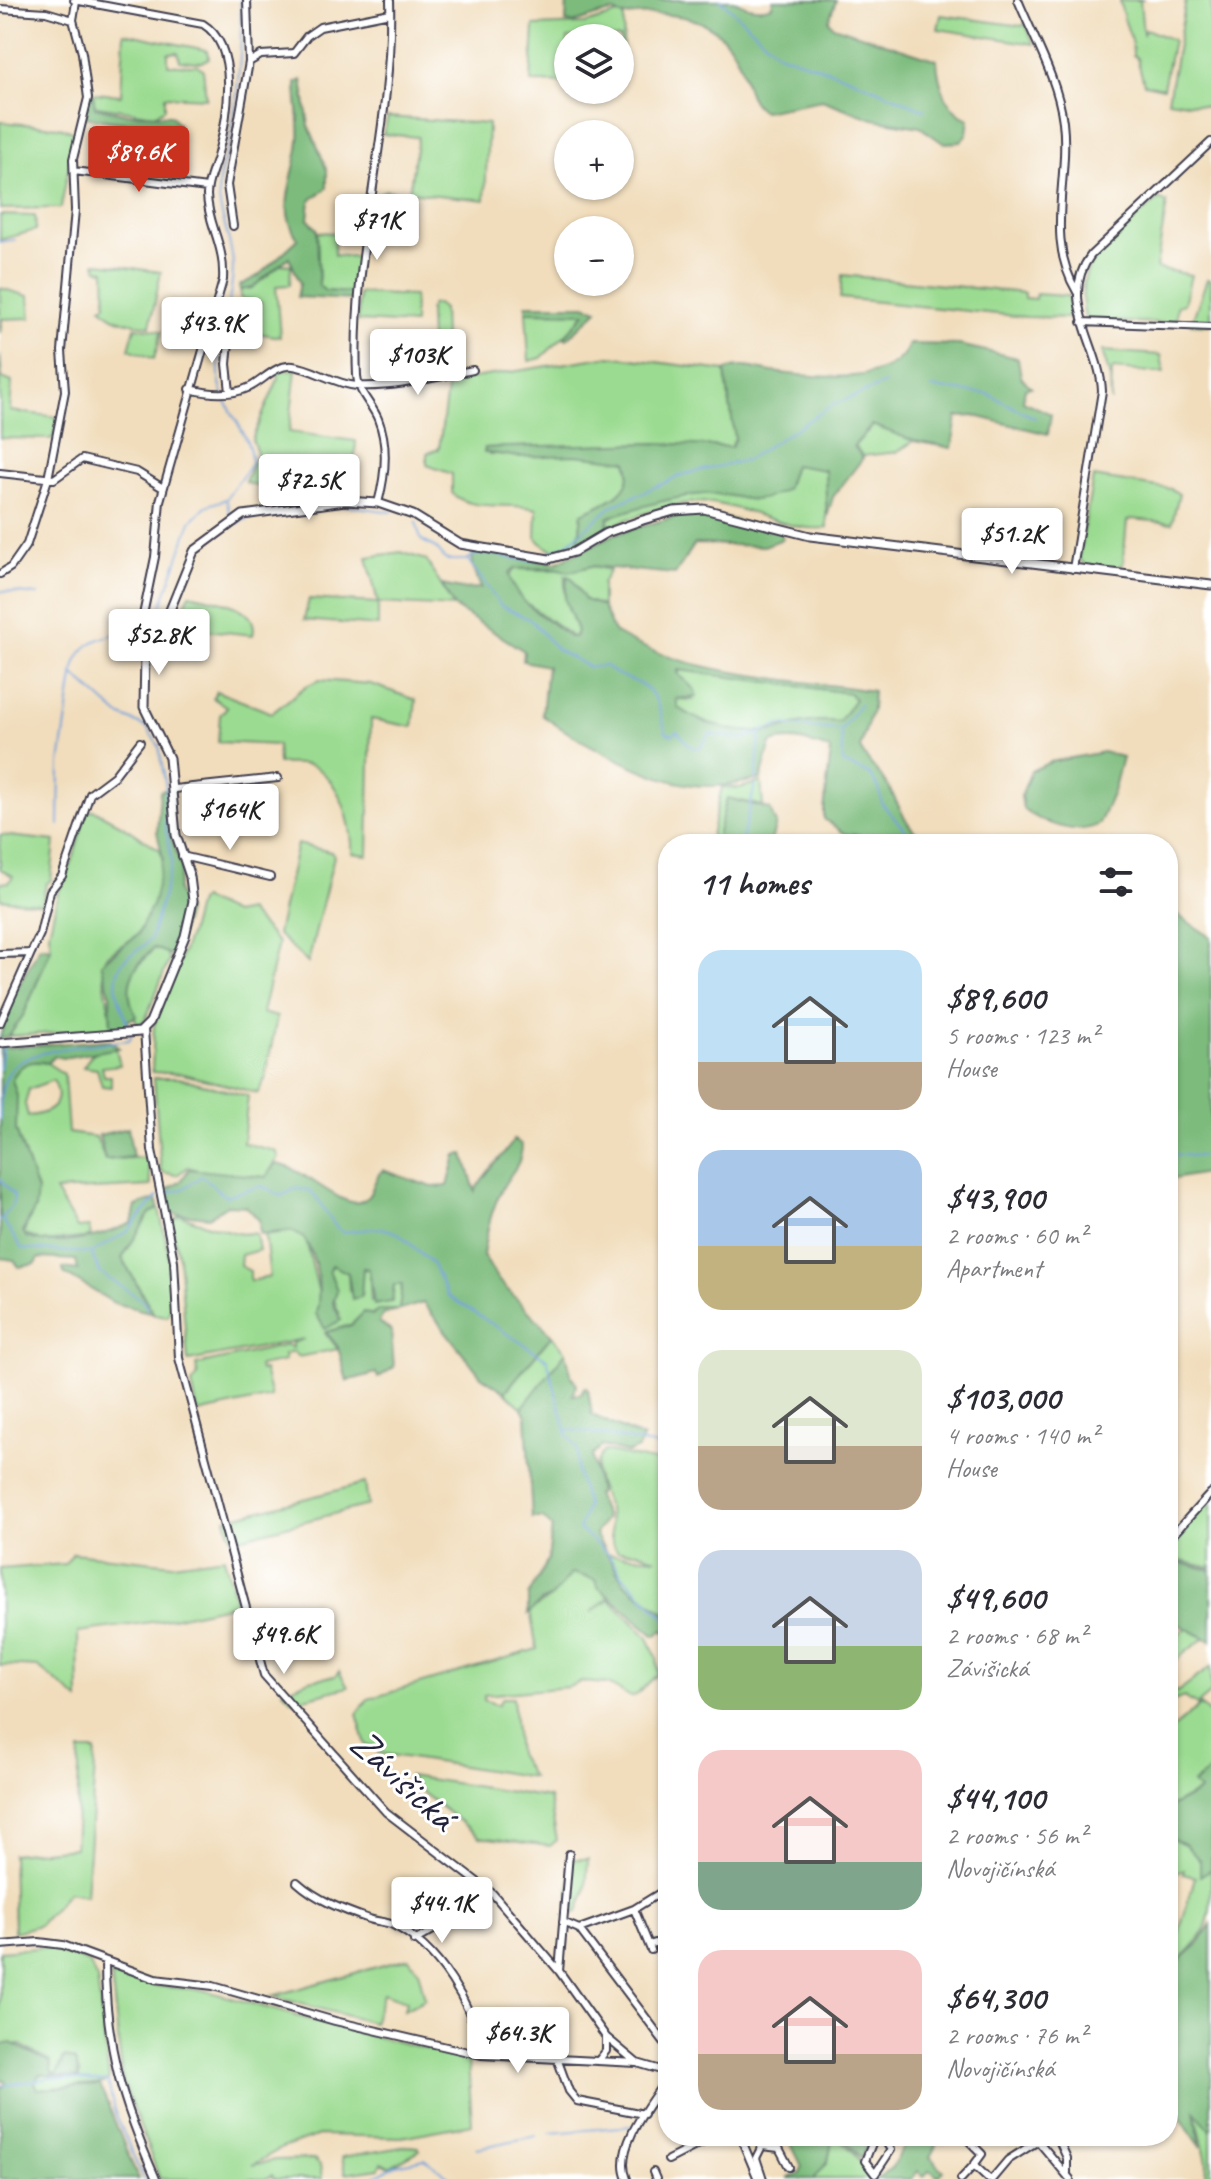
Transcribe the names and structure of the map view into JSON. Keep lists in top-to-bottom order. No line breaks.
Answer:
{"streets":{"street":["Závišická"]},"page":{"map_buttons":["+","−"],"price":["$89.6K","$71K","$43.9K","$103K","$72.5K","$51.2K","$52.8K","$164K","$49.6K","$44.1K","$64.3K"],"heading":"11 homes","list":[{"name":"$89,600","note":"5 rooms · 123 m² · House"},{"name":"$43,900","note":"2 rooms · 60 m² · Apartment"},{"name":"$103,000","note":"4 rooms · 140 m² · House"},{"name":"$49,600","note":"2 rooms · 68 m² · Závišická"},{"name":"$44,100","note":"2 rooms · 56 m² · Novojičínská"},{"name":"$64,300","note":"2 rooms · 76 m² · Novojičínská"}]}}
